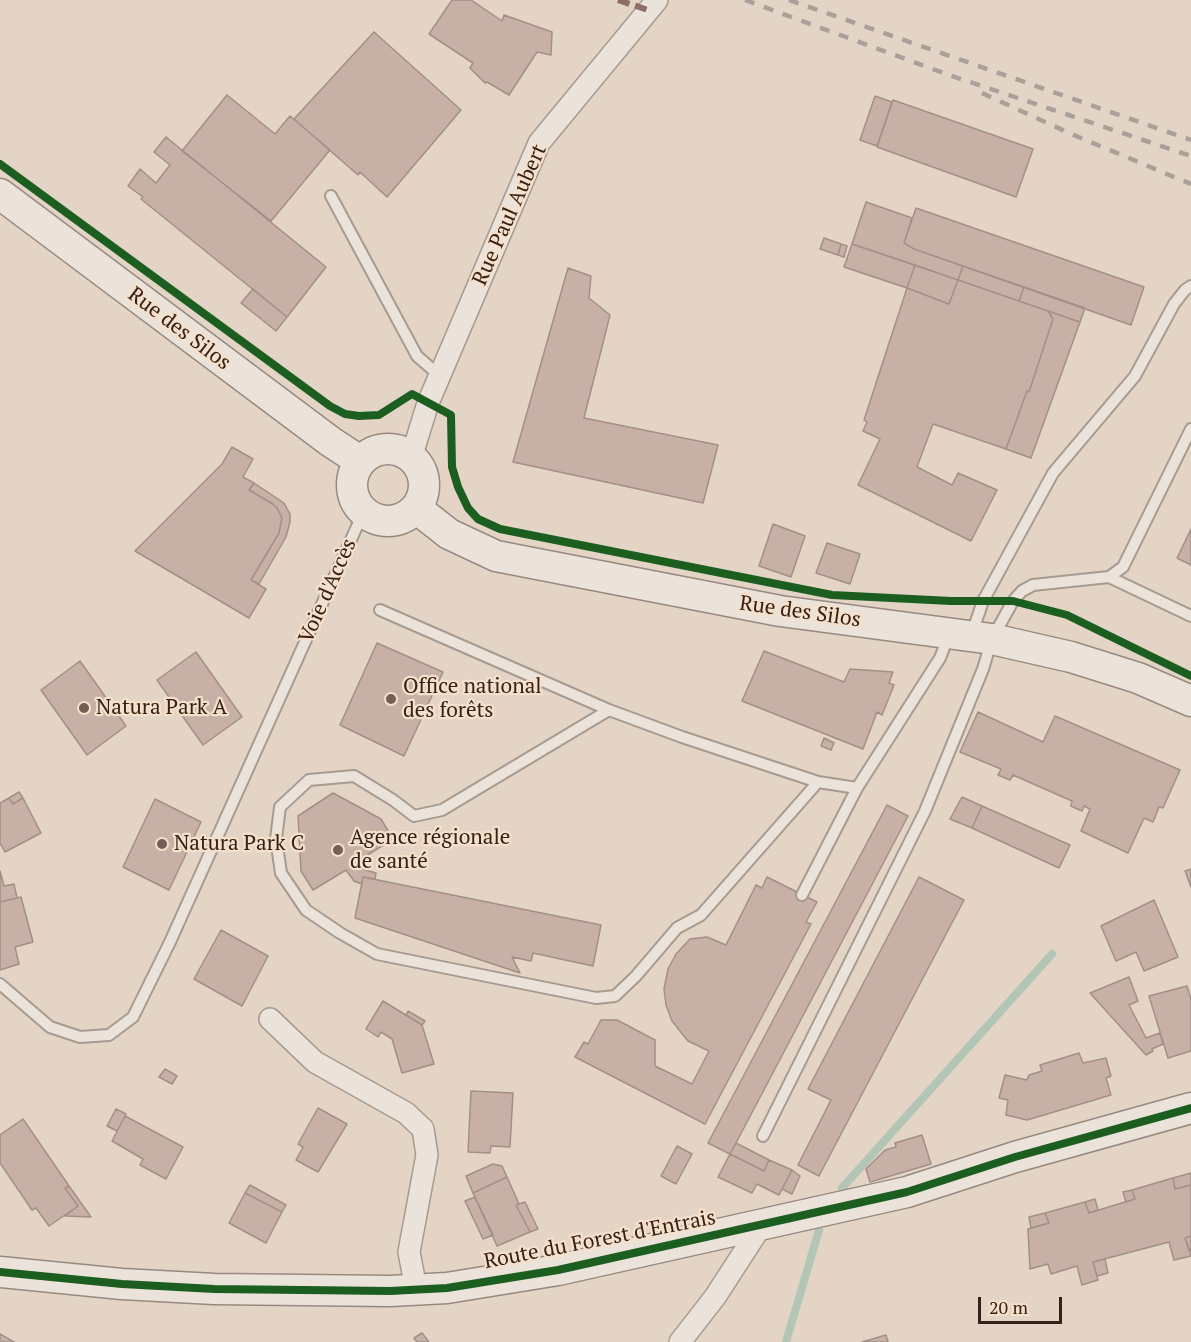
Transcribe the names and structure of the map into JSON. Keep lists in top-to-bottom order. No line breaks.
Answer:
{"streets":{"street":["Rue Paul Aubert","Rue des Silos","Route du Forest d'Entrais"],"lane":["Voie d'Accès"]},"crossings":[["Rue Paul Aubert","Rue des Silos"],["Rue Paul Aubert","Voie d'Accès"],["Rue des Silos","Voie d'Accès"]],"places":["Office national des forêts","Natura Park A","Natura Park C","Agence régionale de santé"],"scale_bar":"20 m"}
